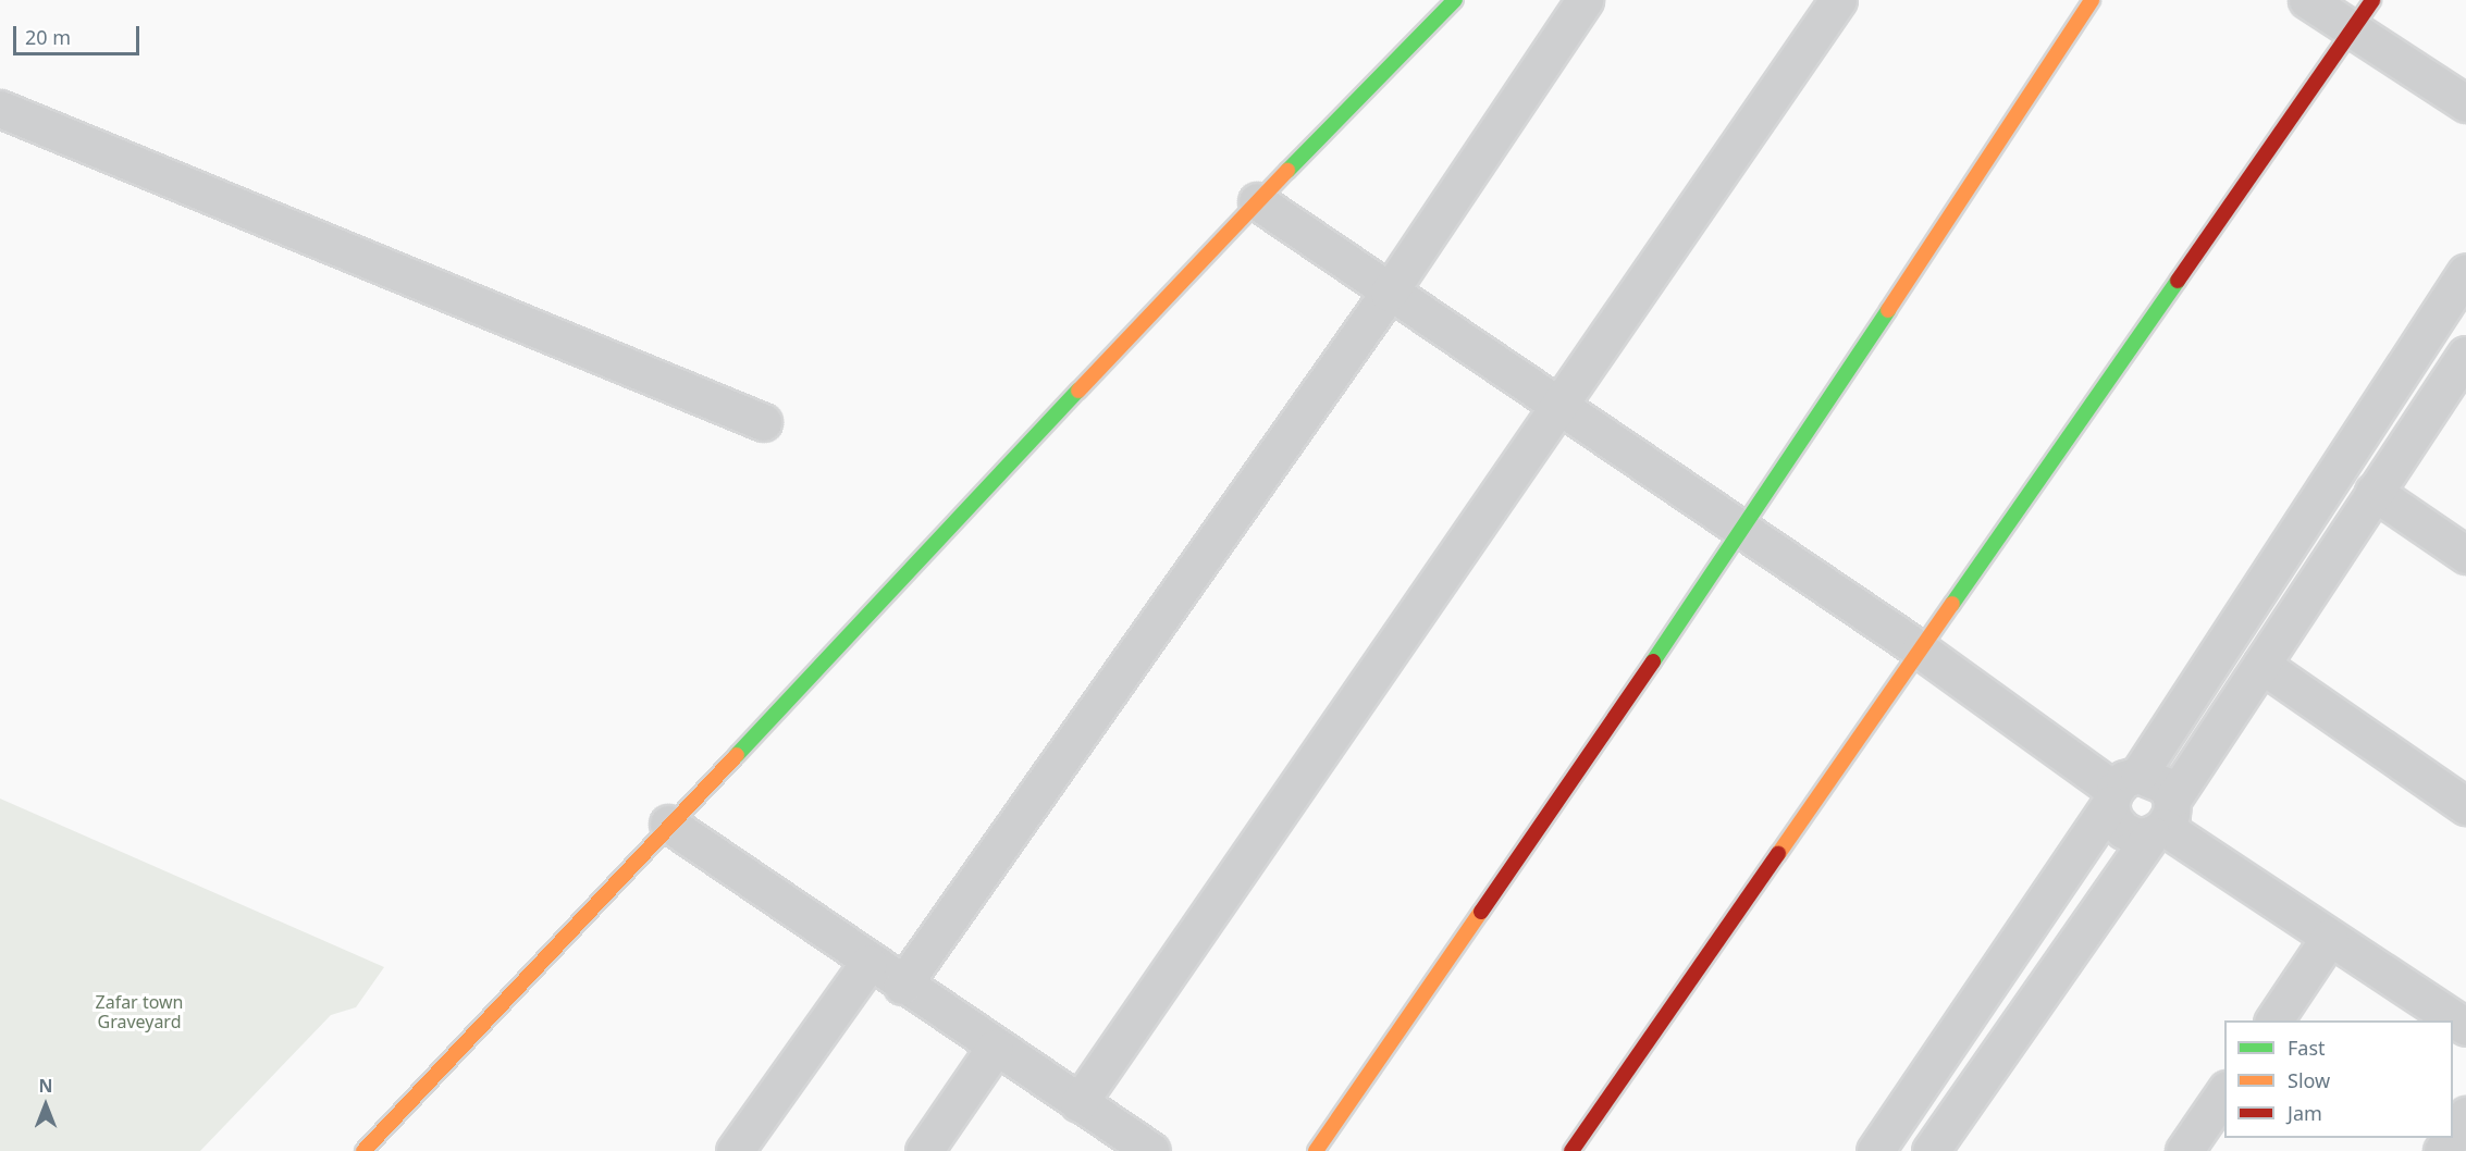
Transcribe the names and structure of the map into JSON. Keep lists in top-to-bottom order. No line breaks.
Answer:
{"parks":["Zafar town Graveyard"],"legend":["Fast","Slow","Jam"],"scale_bar":"20 m","north":"top"}
